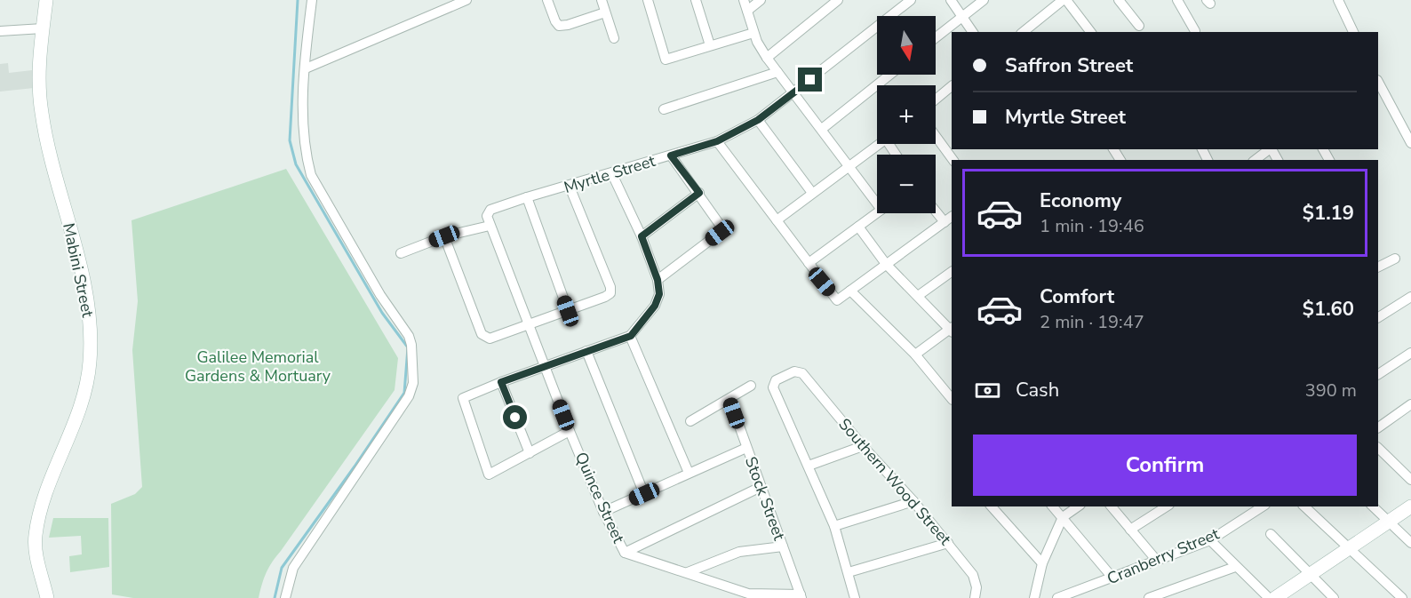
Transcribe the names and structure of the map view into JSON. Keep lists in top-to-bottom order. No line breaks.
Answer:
{"streets":{"main road":["Mabini Street"],"street":["Myrtle Street","Southern Wood Street","Quince Street","Stock Street","Cranberry Street"]},"crossings":[["Myrtle Street","Quince Street"],["Quince Street","Stock Street"]],"parks":["Galilee Memorial Gardens & Mortuary"],"north":"bottom","page":{"map_buttons":["+","−"],"banner":["Saffron Street","Myrtle Street"],"list":[{"name":"Economy","note":"1 min · 19:46","value":"$1.19"},{"name":"Comfort","note":"2 min · 19:47","value":"$1.60"}],"pay":["Cash","390 m"],"buttons":"Confirm"}}
